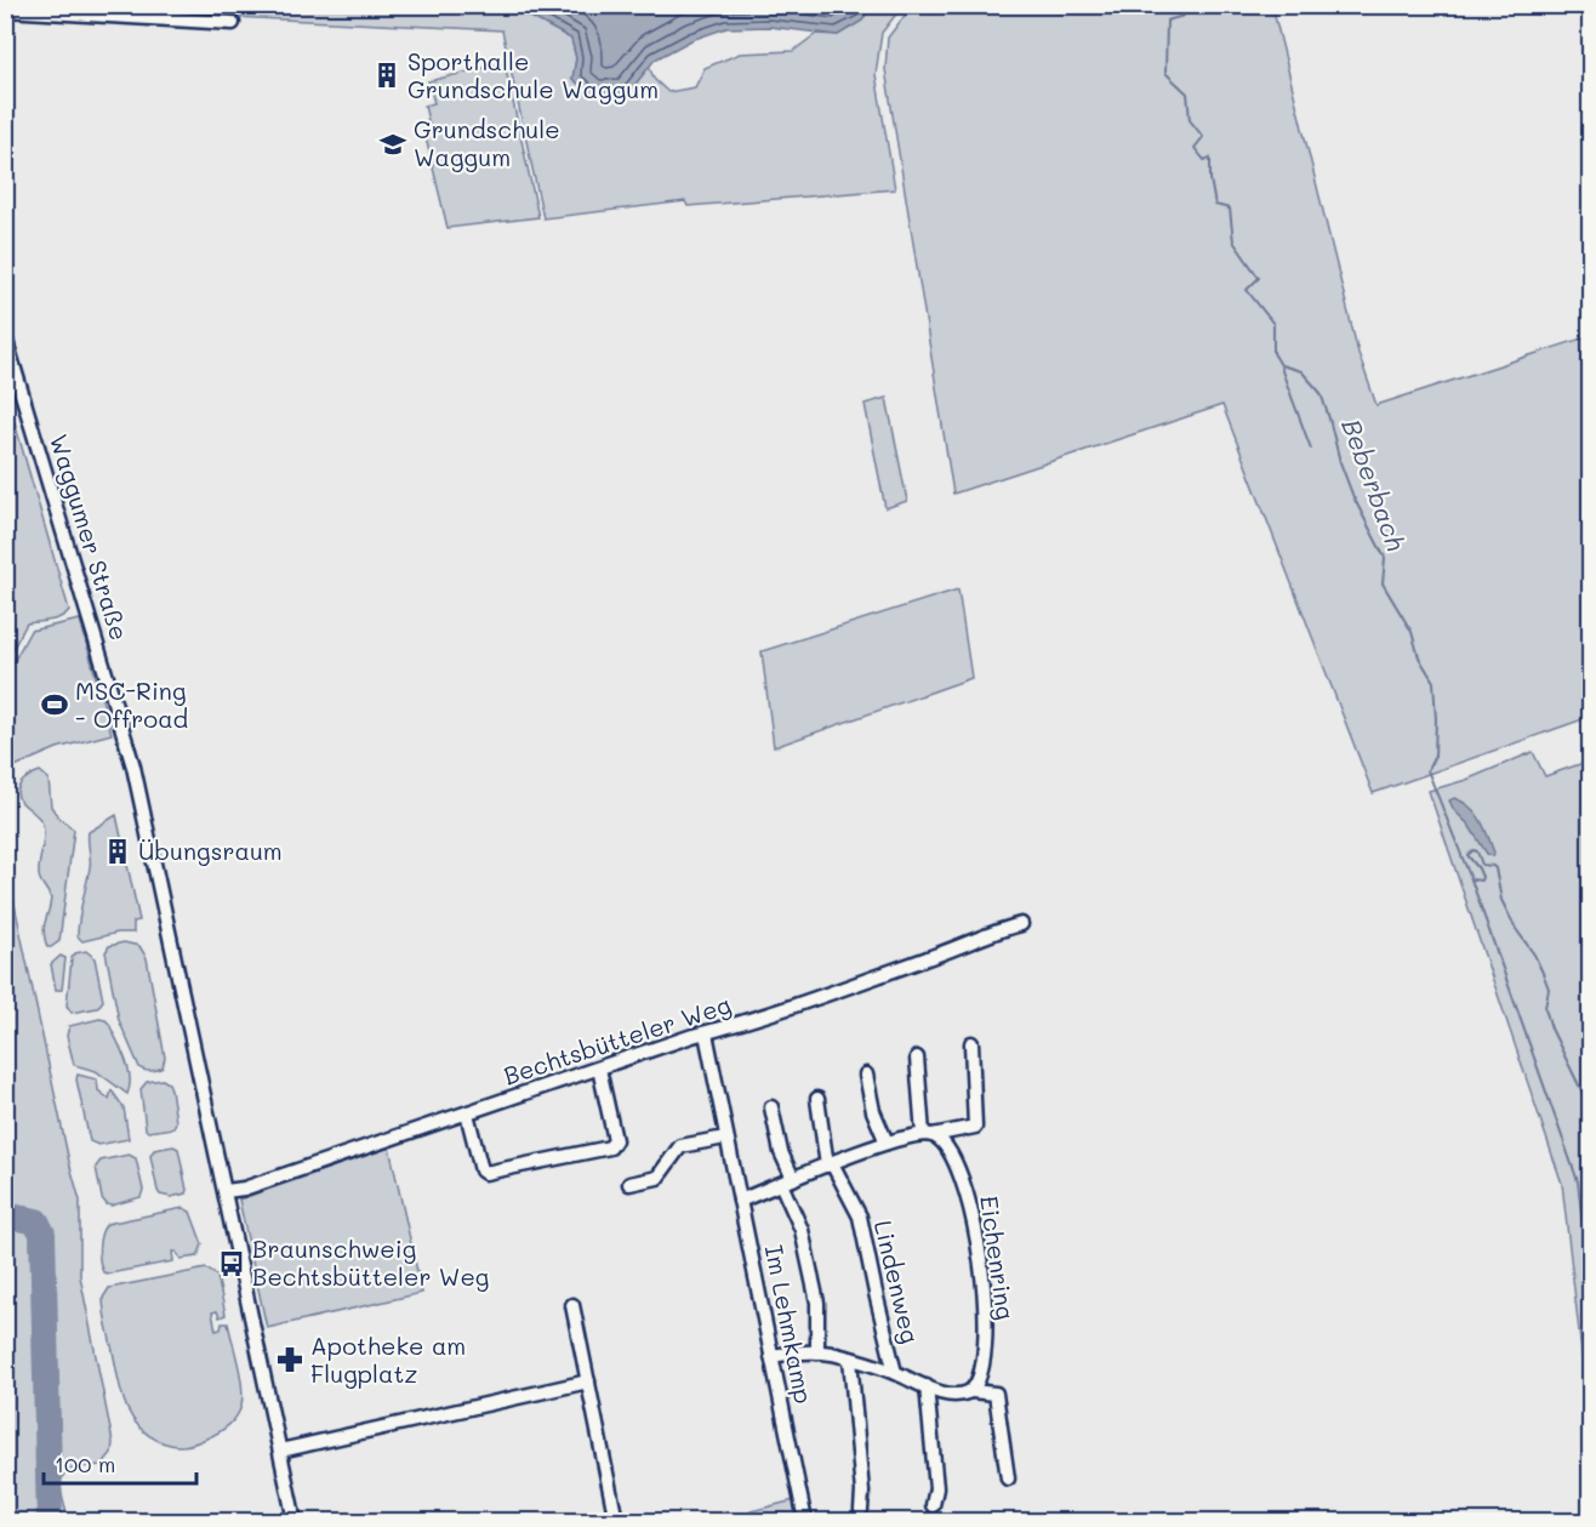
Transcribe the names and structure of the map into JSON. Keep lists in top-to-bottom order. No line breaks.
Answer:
{"streets":{"street":["Waggumer Straße","Bechtsbütteler Weg","Eichenring","Lindenweg","Im Lehmkamp"]},"crossings":[["Waggumer Straße","Bechtsbütteler Weg"],["Bechtsbütteler Weg","Im Lehmkamp"]],"water":["Beberbach"],"places":{"building":["Sporthalle Grundschule Waggum","Übungsraum"],"school or university":["Grundschule Waggum"],"sports":["MSC-Ring - Offroad"],"bus stop":["Braunschweig Bechtsbütteler Weg"],"pharmacy":["Apotheke am Flugplatz"]},"scale_bar":"100 m"}
